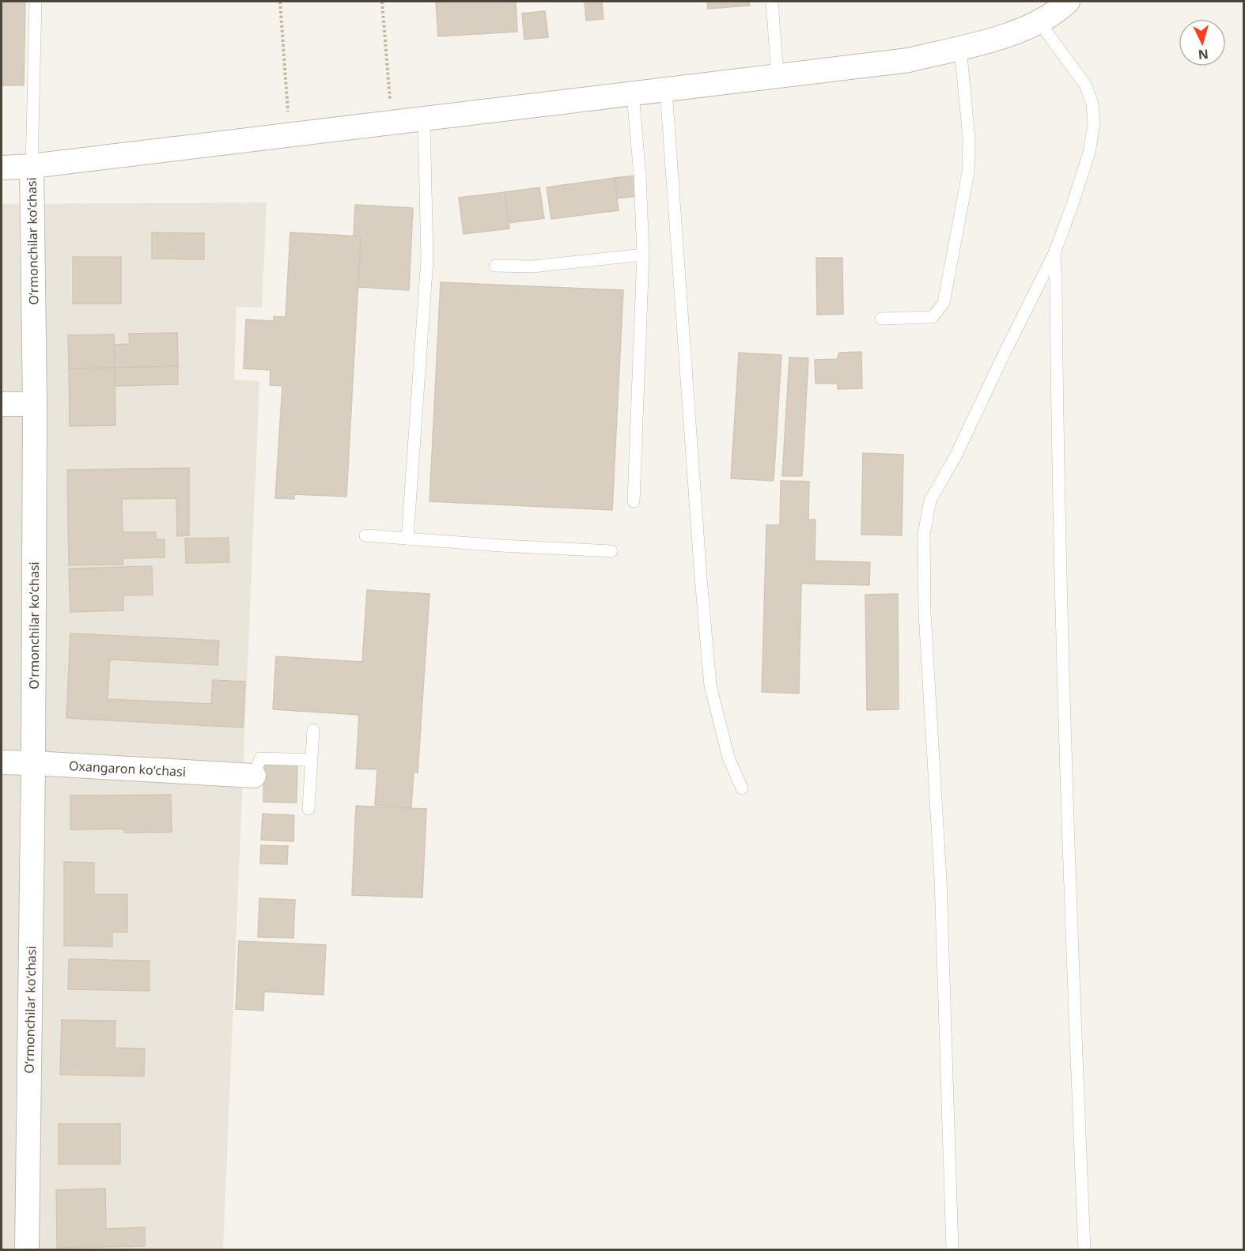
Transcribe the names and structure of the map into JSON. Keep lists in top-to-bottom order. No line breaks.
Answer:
{"streets":{"street":["Oʻrmonchilar koʻchasi","Oxangaron koʻchasi"]},"crossings":[["Oʻrmonchilar koʻchasi","Oxangaron koʻchasi"]],"north":"bottom"}
